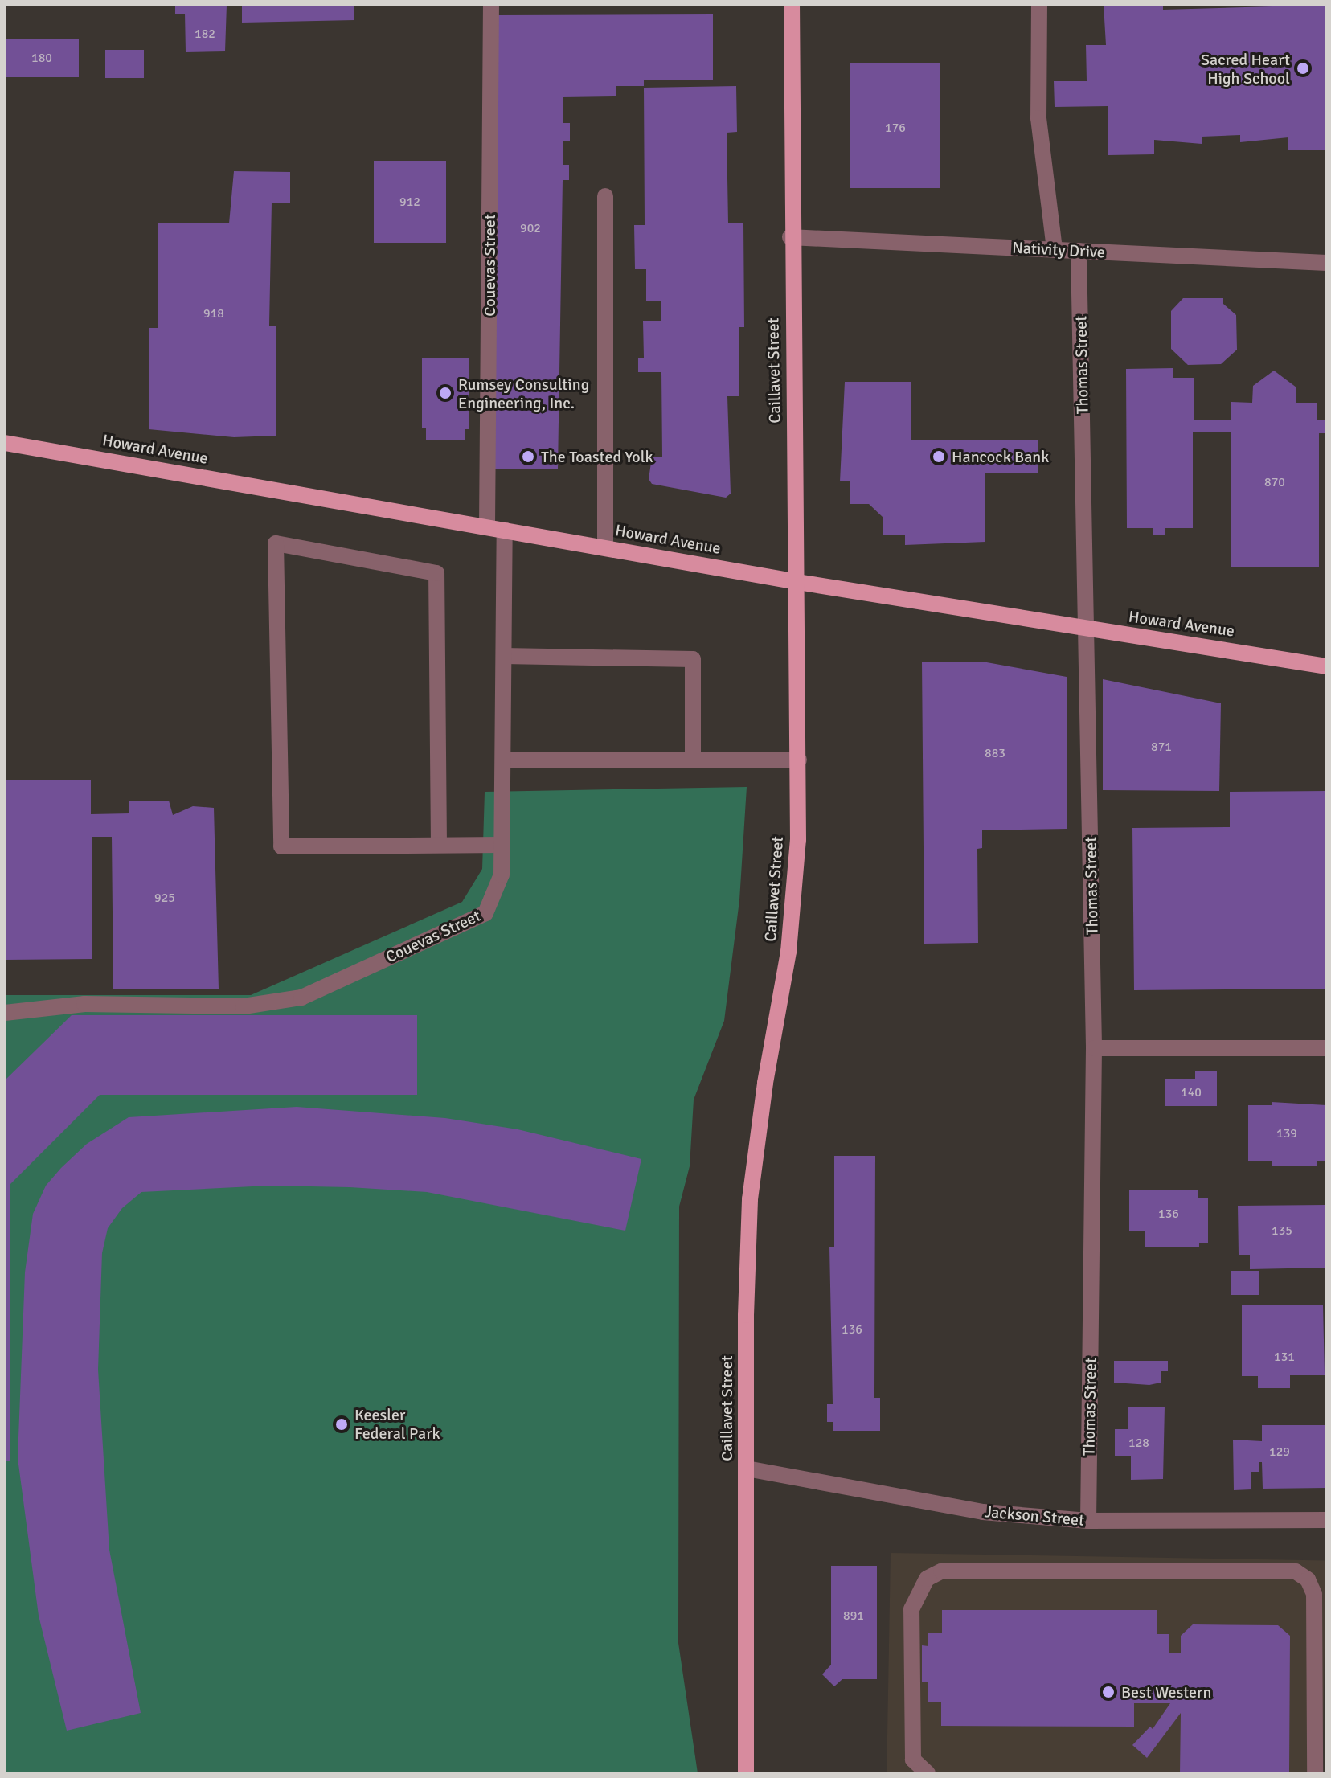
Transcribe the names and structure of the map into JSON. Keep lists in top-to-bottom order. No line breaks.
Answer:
{"streets":{"main road":["Caillavet Street","Howard Avenue"],"street":["Nativity Drive","Couevas Street","Thomas Street","Jackson Street"]},"crossings":[["Nativity Drive","Thomas Street"],["Nativity Drive","Caillavet Street"],["Couevas Street","Howard Avenue"],["Thomas Street","Howard Avenue"],["Thomas Street","Jackson Street"],["Caillavet Street","Howard Avenue"],["Caillavet Street","Jackson Street"]],"places":["Sacred Heart High School","Rumsey Consulting Engineering, Inc.","The Toasted Yolk","Hancock Bank","Keesler Federal Park","Best Western"],"house_numbers":["182","180","176","912","902","918","870","871","883","925","140","139","136","135","136","131","128","129","891"]}
